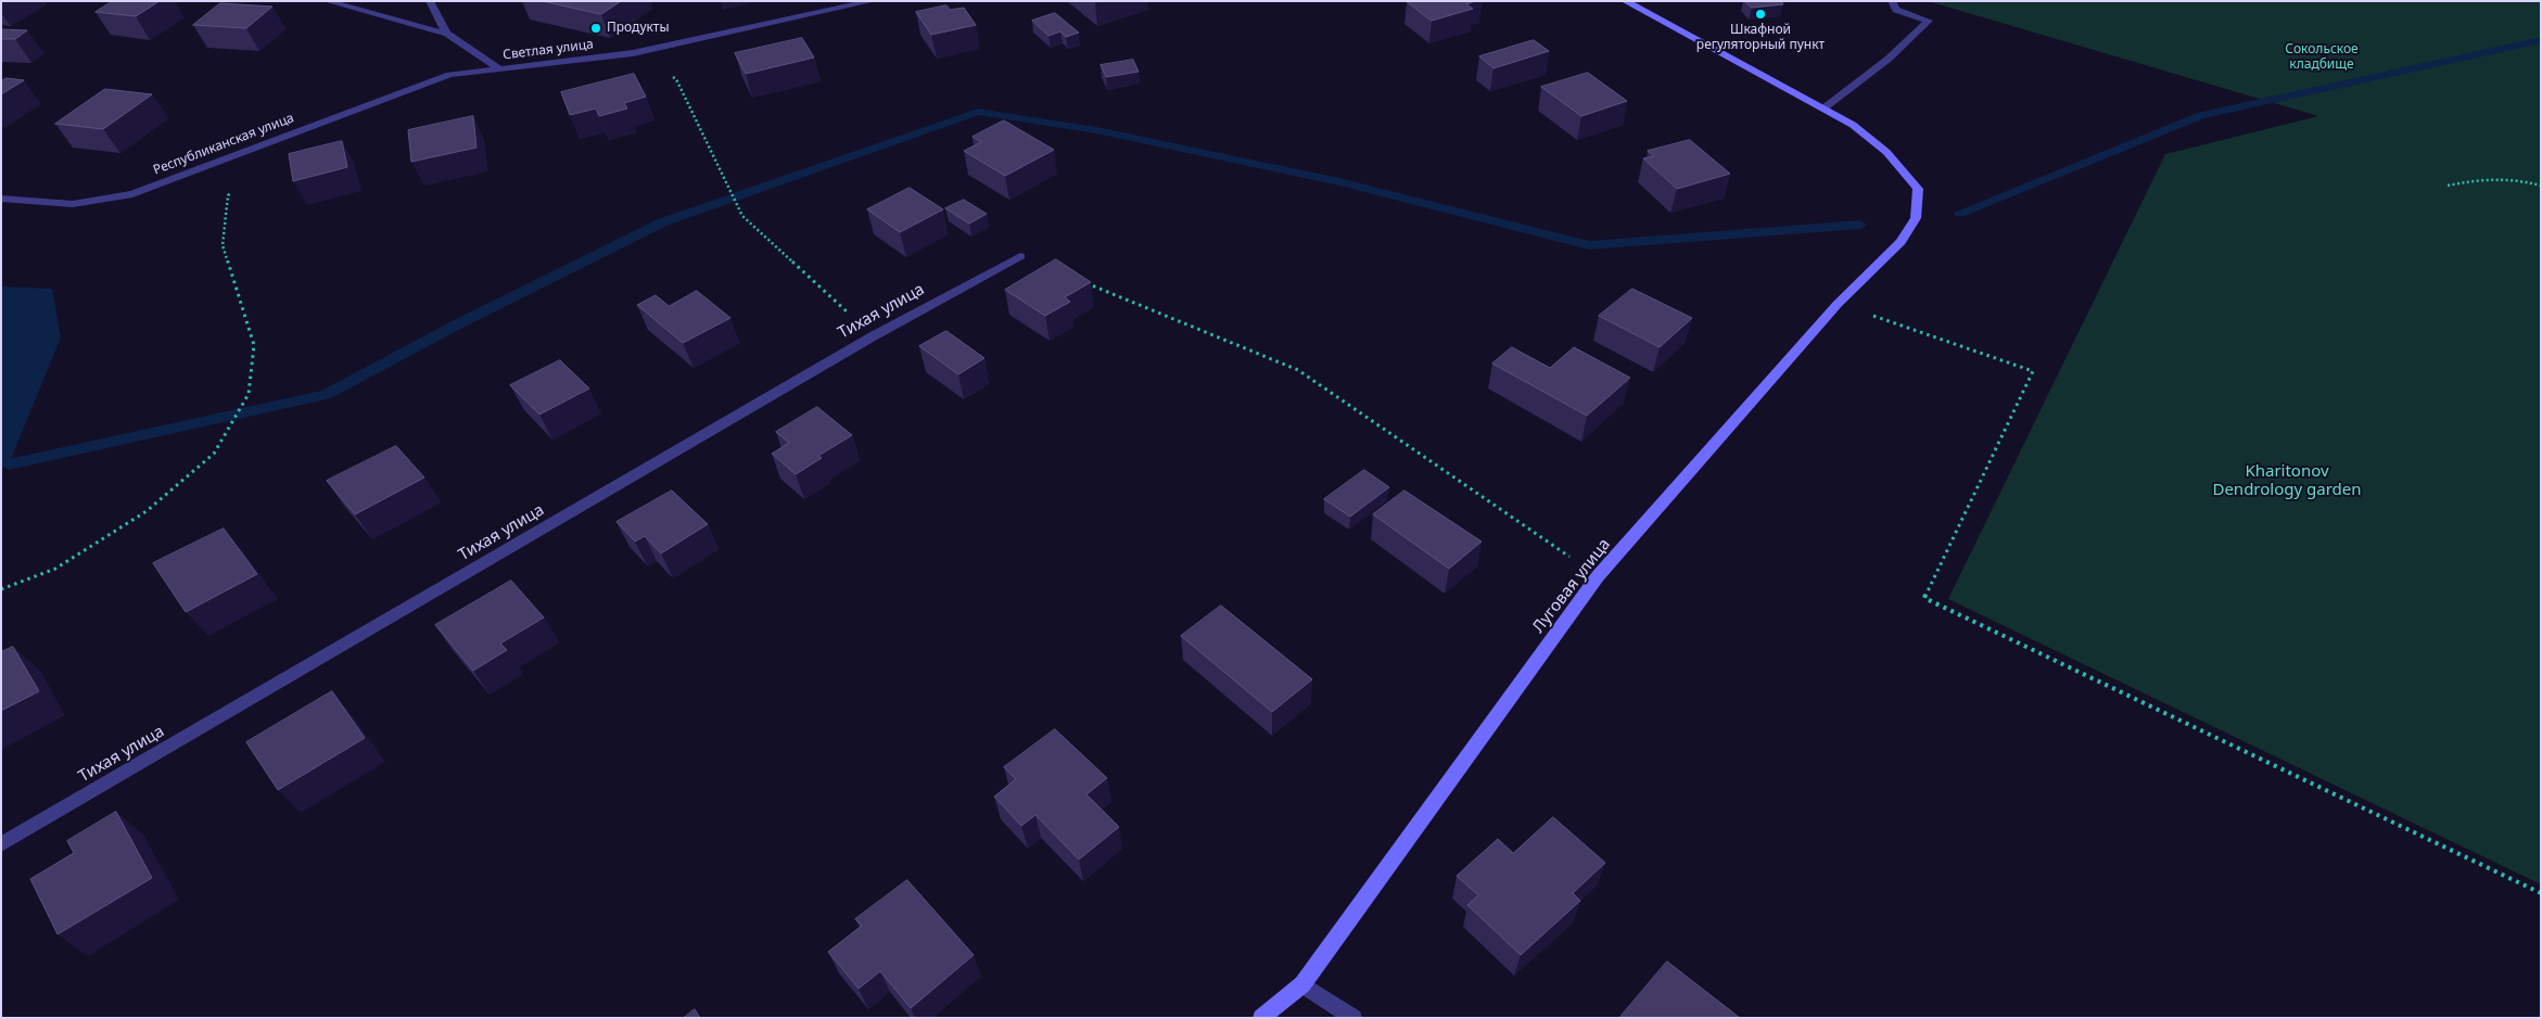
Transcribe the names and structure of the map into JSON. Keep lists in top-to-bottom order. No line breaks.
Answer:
{"streets":{"street":["Светлая улица","Республиканская улица","Тихая улица","Луговая улица"]},"crossings":[["Светлая улица","Республиканская улица"]],"parks":["Сокольское кладбище","Kharitonov Dendrology garden"],"places":["Шкафной регуляторный пункт","Продукты"]}
